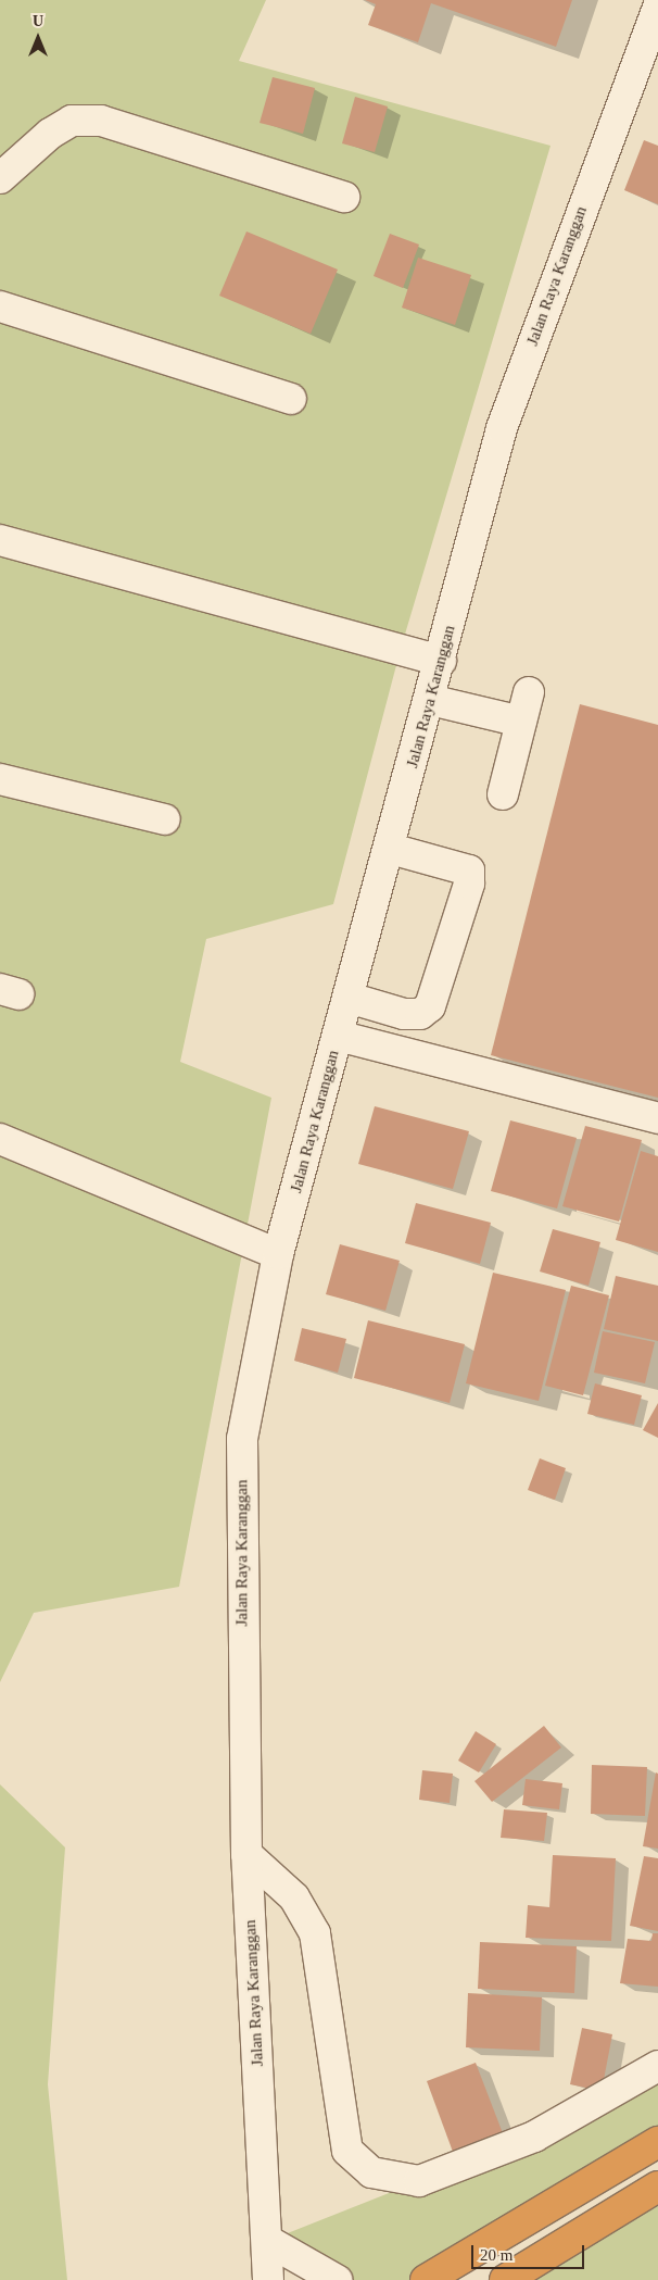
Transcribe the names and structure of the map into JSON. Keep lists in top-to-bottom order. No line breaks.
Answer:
{"streets":{"street":["Jalan Raya Karanggan"]},"scale_bar":"20 m","north":"top"}
